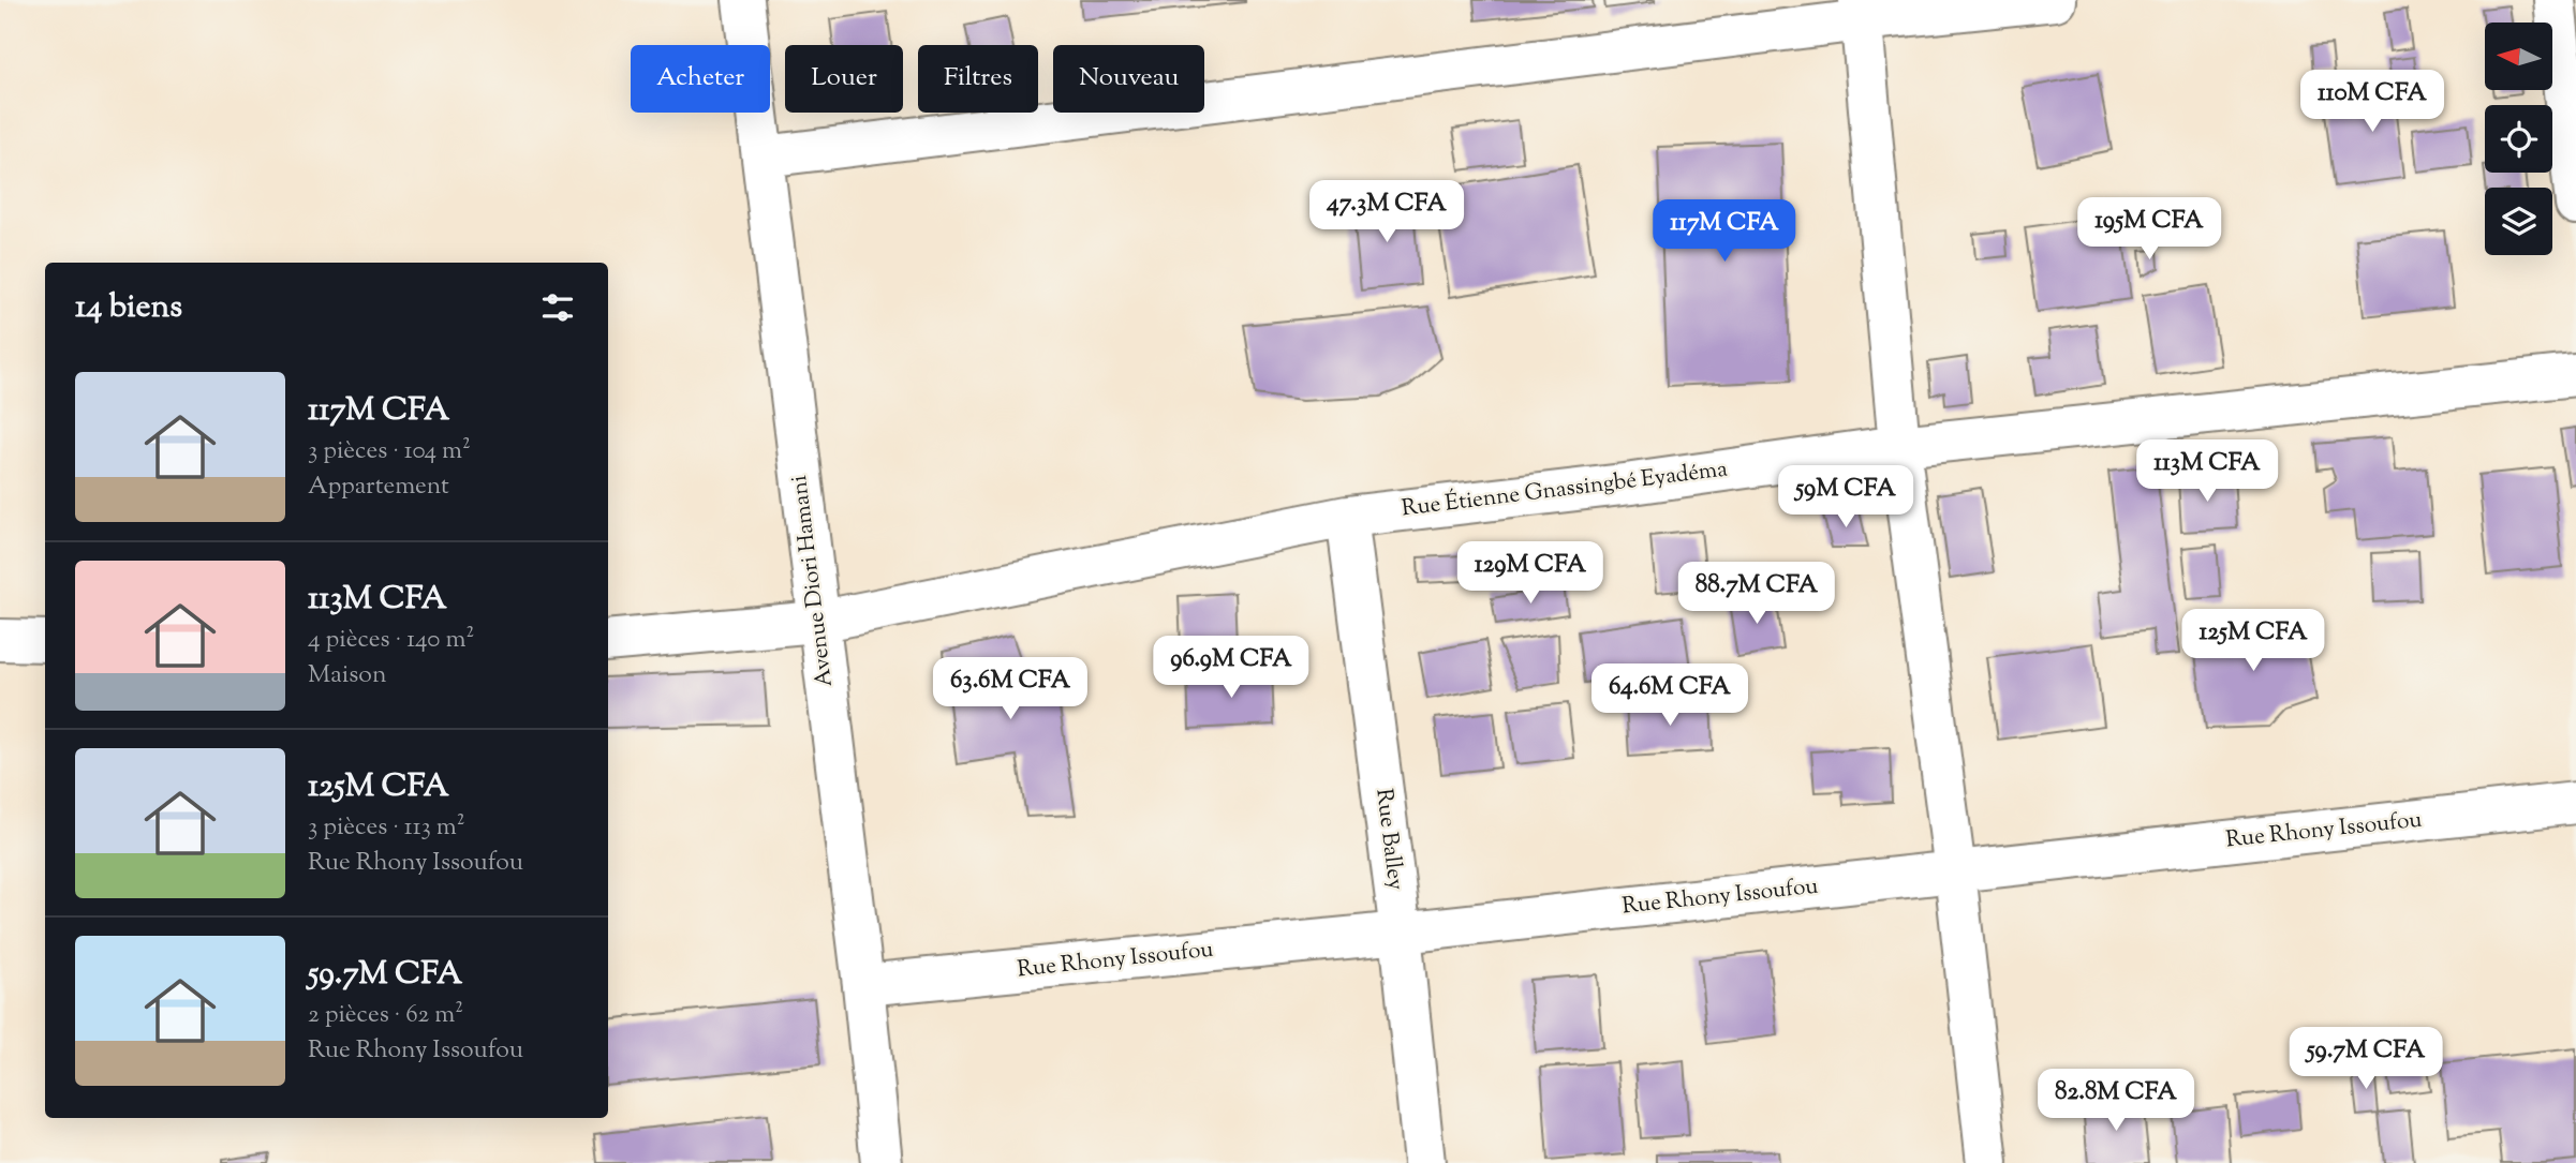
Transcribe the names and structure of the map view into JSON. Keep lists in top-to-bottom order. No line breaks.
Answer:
{"streets":{"street":["Rue Étienne Gnassingbé Eyadéma","Avenue Diori Hamani","Rue Rhony Issoufou","Rue Balley"]},"crossings":[["Rue Étienne Gnassingbé Eyadéma","Avenue Diori Hamani"],["Rue Étienne Gnassingbé Eyadéma","Rue Balley"],["Avenue Diori Hamani","Rue Rhony Issoufou"],["Rue Rhony Issoufou","Rue Balley"]],"north":"left","page":{"chip":["Acheter","Louer","Filtres","Nouveau"],"price":["110M CFA","47.3M CFA","195M CFA","117M CFA","113M CFA","59M CFA","129M CFA","88.7M CFA","125M CFA","96.9M CFA","63.6M CFA","64.6M CFA","59.7M CFA","82.8M CFA"],"heading":"14 biens","list":[{"name":"117M CFA","note":"3 pièces · 104 m² · Appartement"},{"name":"113M CFA","note":"4 pièces · 140 m² · Maison"},{"name":"125M CFA","note":"3 pièces · 113 m² · Rue Rhony Issoufou"},{"name":"59.7M CFA","note":"2 pièces · 62 m² · Rue Rhony Issoufou"}]}}
